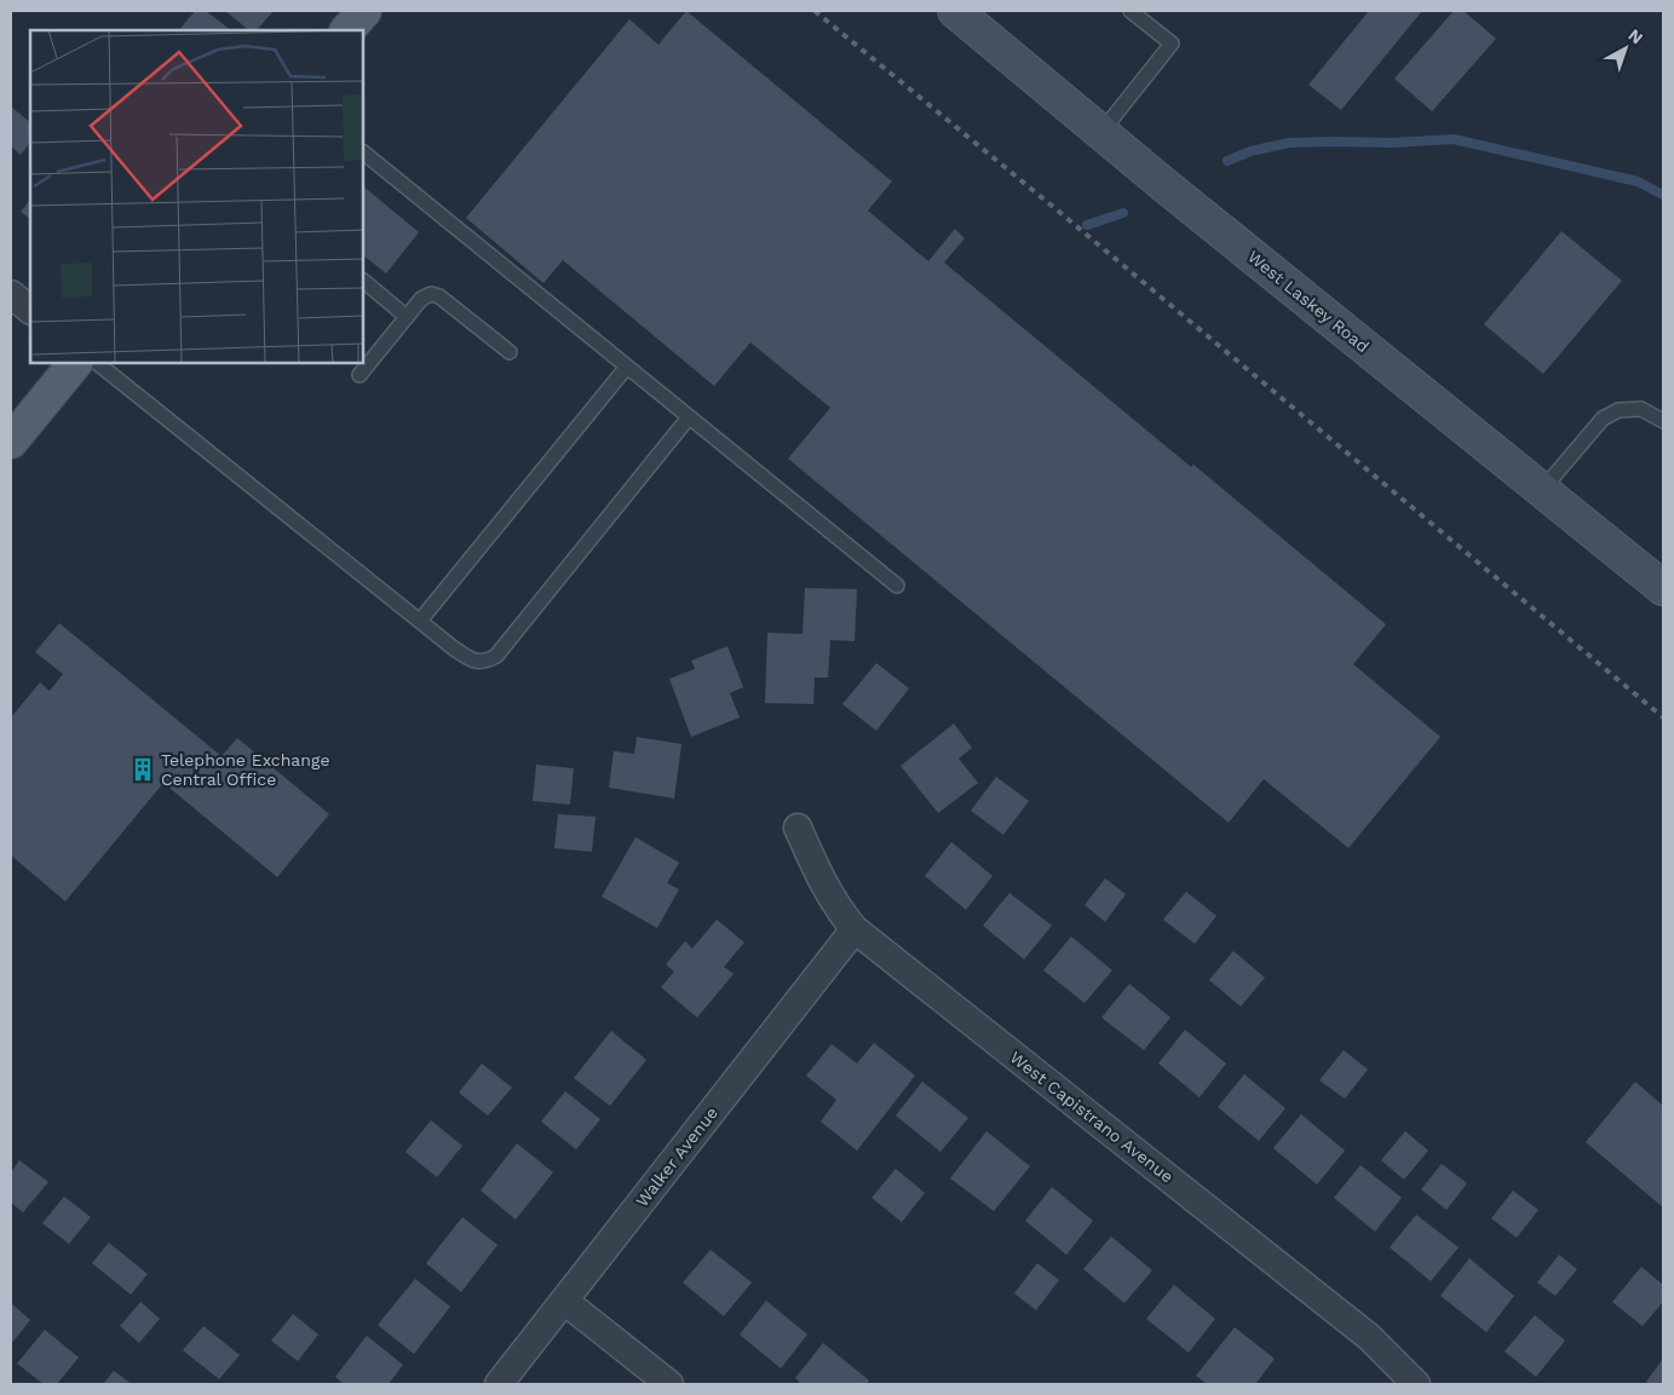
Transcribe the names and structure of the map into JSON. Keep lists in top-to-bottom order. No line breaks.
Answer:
{"streets":{"main road":["West Laskey Road"],"street":["West Capistrano Avenue","Walker Avenue"]},"crossings":[["West Capistrano Avenue","Walker Avenue"]],"places":{"building":["Telephone Exchange Central Office"]},"north":"top right"}
